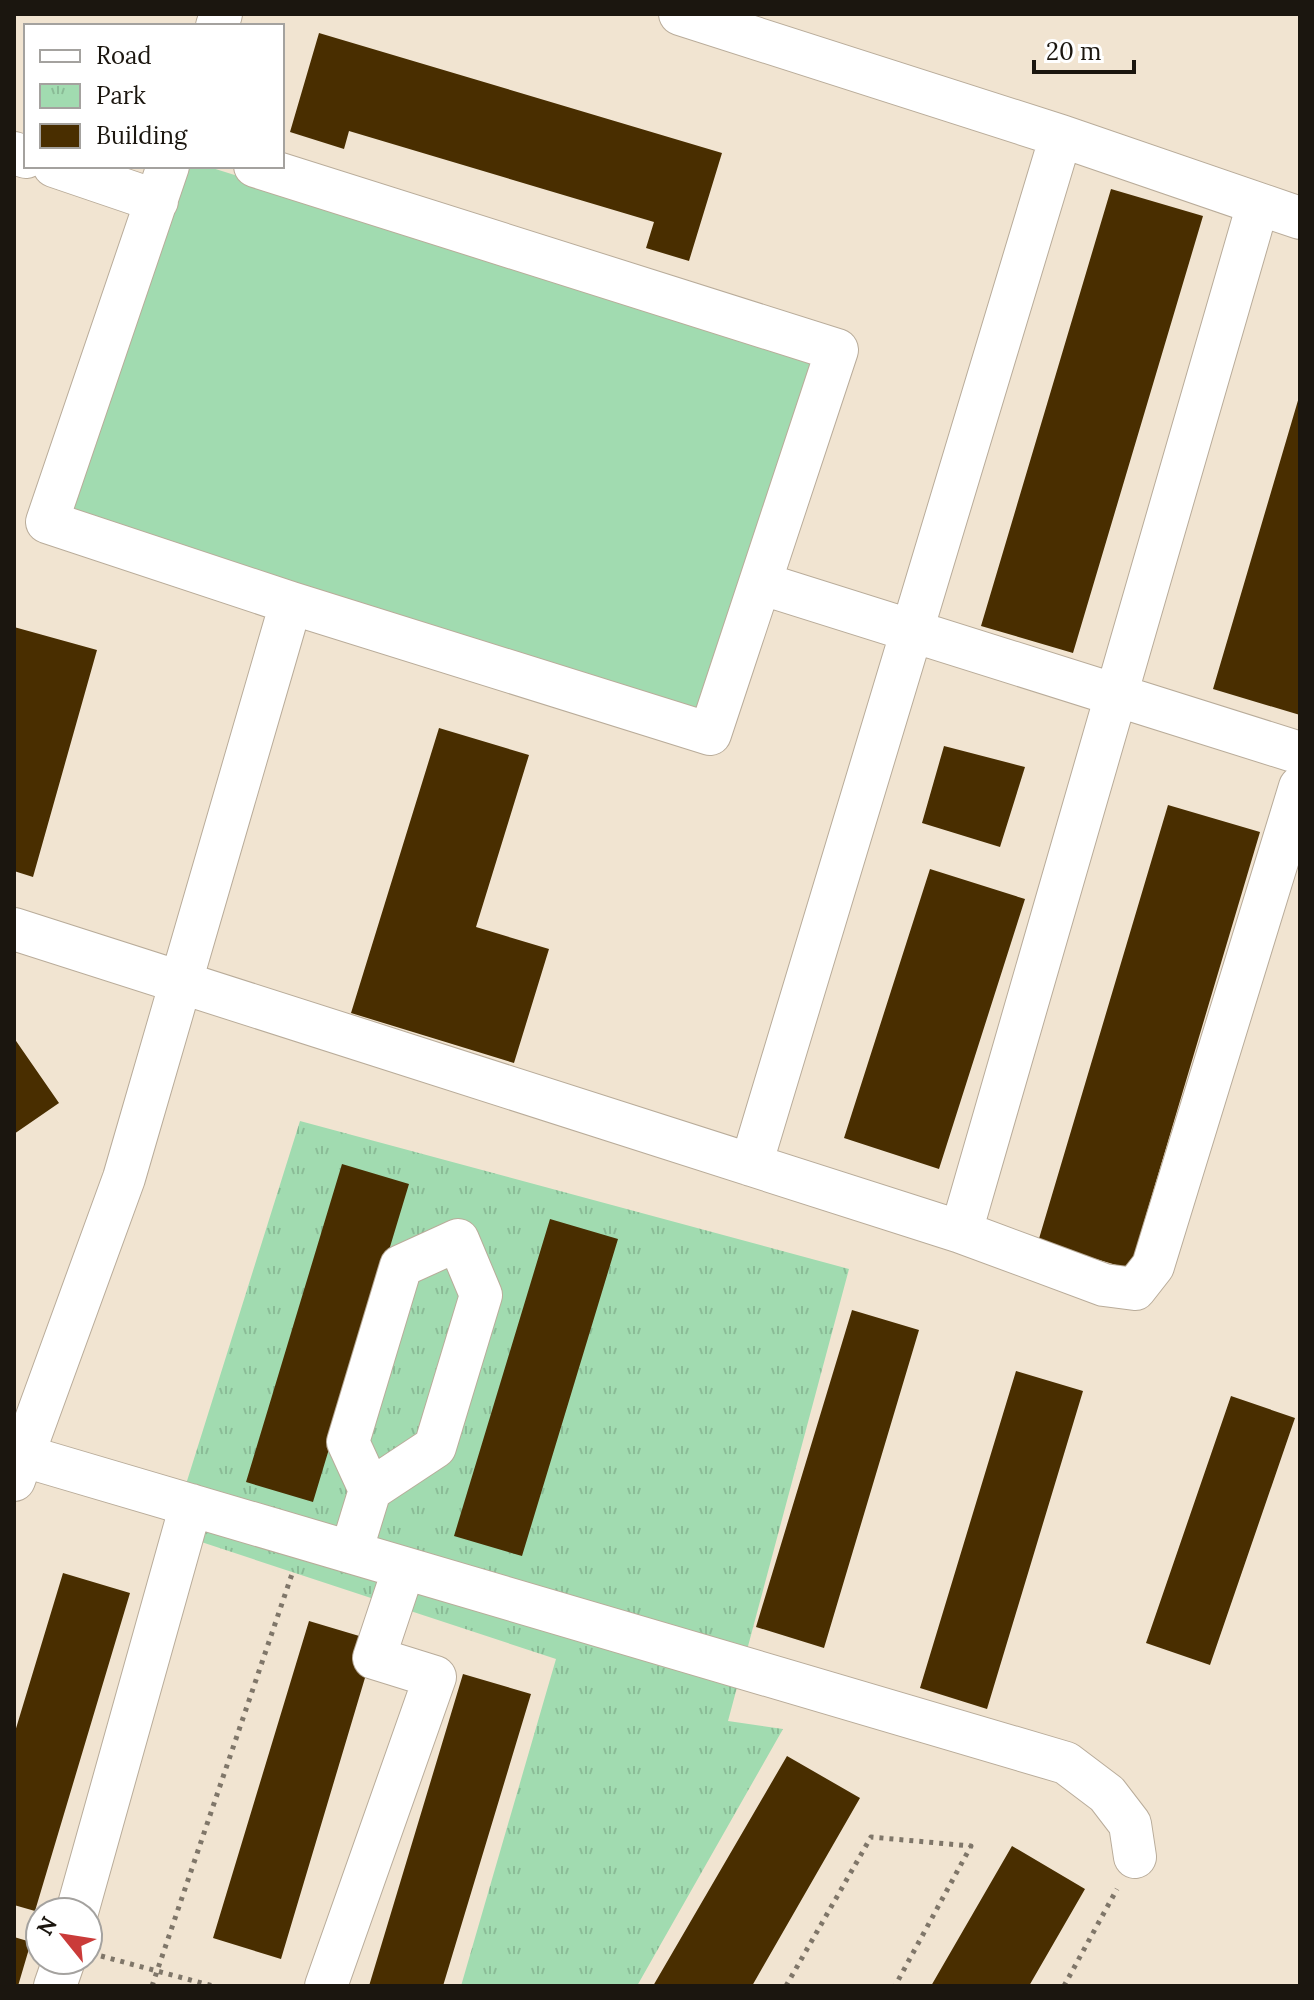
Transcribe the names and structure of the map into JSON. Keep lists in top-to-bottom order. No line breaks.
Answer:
{"legend":["Road","Park","Building"],"scale_bar":"20 m","north":"top left"}
